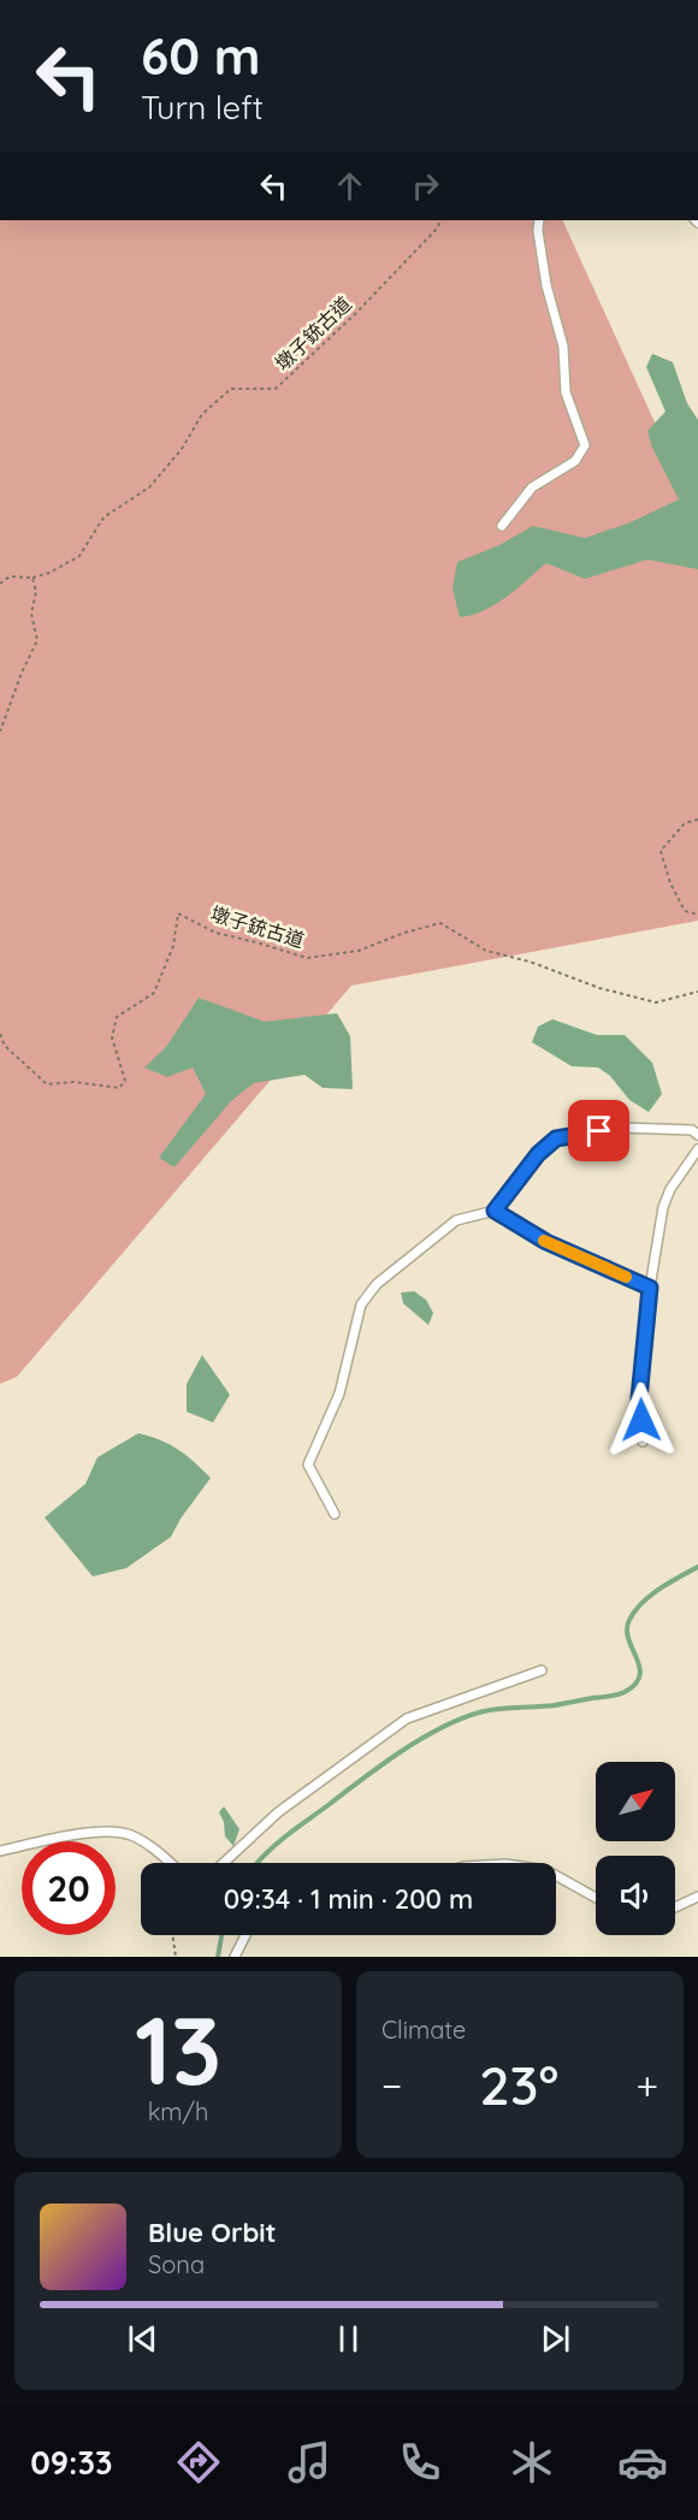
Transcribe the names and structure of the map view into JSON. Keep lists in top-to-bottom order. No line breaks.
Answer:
{"streets":{"path":["墩子銃古道"]},"north":"top right","page":{"turn":["60 m","Turn left"],"limit":"20","trip":"09:34 · 1 min · 200 m","tile":[["13","km/h"],"Climate"],"heat":["−","23°","+"],"song":["Blue Orbit","Sona"],"tabs":"09:33"}}
